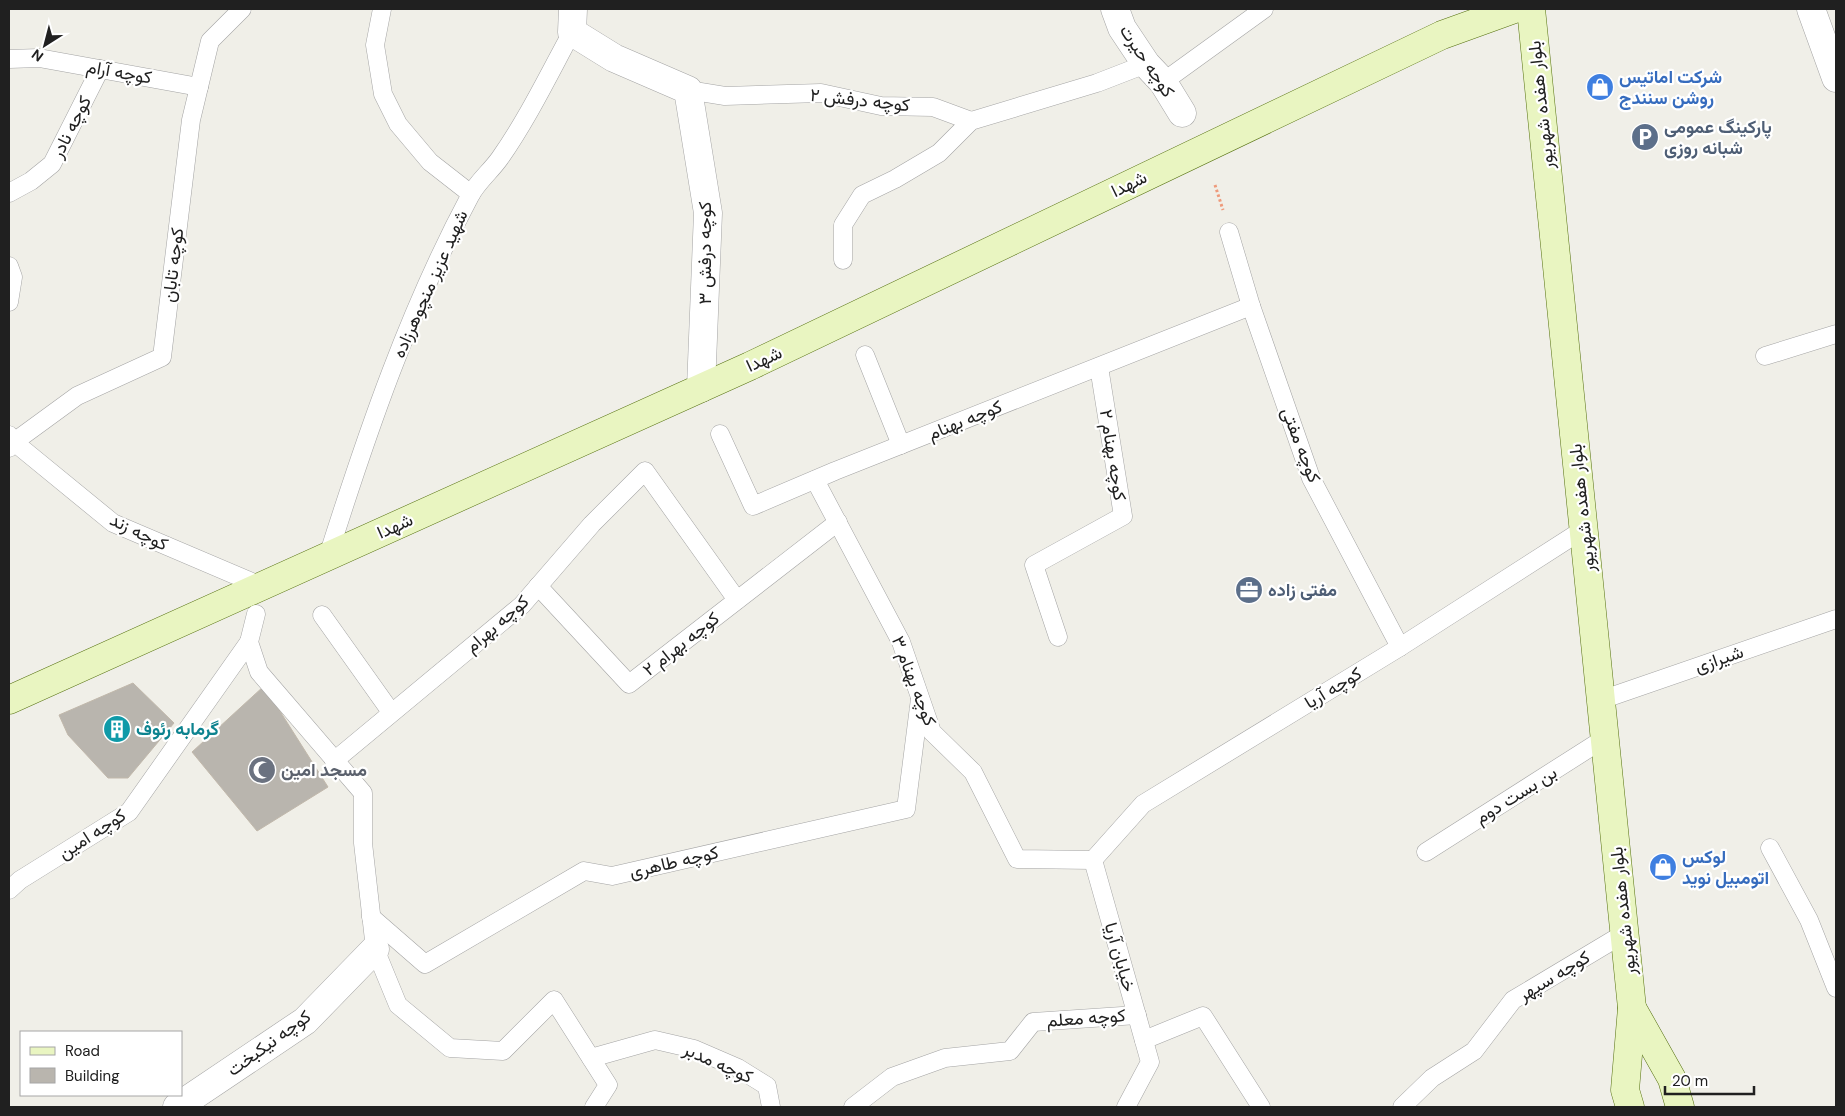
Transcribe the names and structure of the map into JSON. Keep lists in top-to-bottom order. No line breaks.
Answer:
{"streets":{"main road":["بلوار هفده شهریور","شهدا"],"street":["کوچه حیرت","کوچه درفش ۳","کوچه نیکبخت"],"lane":["کوچه آرام","کوچه درفش ۲","کوچه نادر","کوچه تابان","شهید عزیز منچوهرزاده","کوچه بهنام","کوچه مفتی","کوچه بهنام ۲","کوچه زند","کوچه بهرام","کوچه بهرام ۲","شیرازی","کوچه بهنام ۳","کوچه آریا","بن بست دوم","کوچه امین","کوچه طاهری","خیابان آریا","کوچه سپهر","کوچه معلم","کوچه مدبر"]},"crossings":[["کوچه آرام","کوچه نادر"],["کوچه آرام","کوچه تابان"],["کوچه درفش ۲","کوچه درفش ۳"],["بلوار هفده شهریور","شیرازی"],["بلوار هفده شهریور","کوچه آریا"],["بلوار هفده شهریور","بن بست دوم"],["بلوار هفده شهریور","کوچه سپهر"],["شهدا","کوچه درفش ۳"],["شهدا","شهید عزیز منچوهرزاده"],["شهدا","کوچه زند"],["کوچه تابان","کوچه زند"],["کوچه بهنام","کوچه مفتی"],["کوچه بهنام","کوچه بهنام ۲"],["کوچه بهنام","کوچه بهنام ۳"],["کوچه مفتی","کوچه آریا"],["کوچه بهرام","کوچه بهرام ۲"],["کوچه بهرام ۲","کوچه بهنام ۳"],["کوچه بهنام ۳","کوچه آریا"],["کوچه بهنام ۳","کوچه طاهری"],["کوچه بهنام ۳","خیابان آریا"],["کوچه آریا","خیابان آریا"],["خیابان آریا","کوچه معلم"]],"places":{"shop":["شرکت اماتیس روشن سنندج","لوکس اتومبیل نوید"],"parking":["پارکینگ عمومی شبانه روزی"],"office":["مفتی زاده"],"building":["گرمابه رئوف"],"mosque":["مسجد امین"]},"legend":["Road","Building"],"scale_bar":"20 m","north":"bottom left"}
